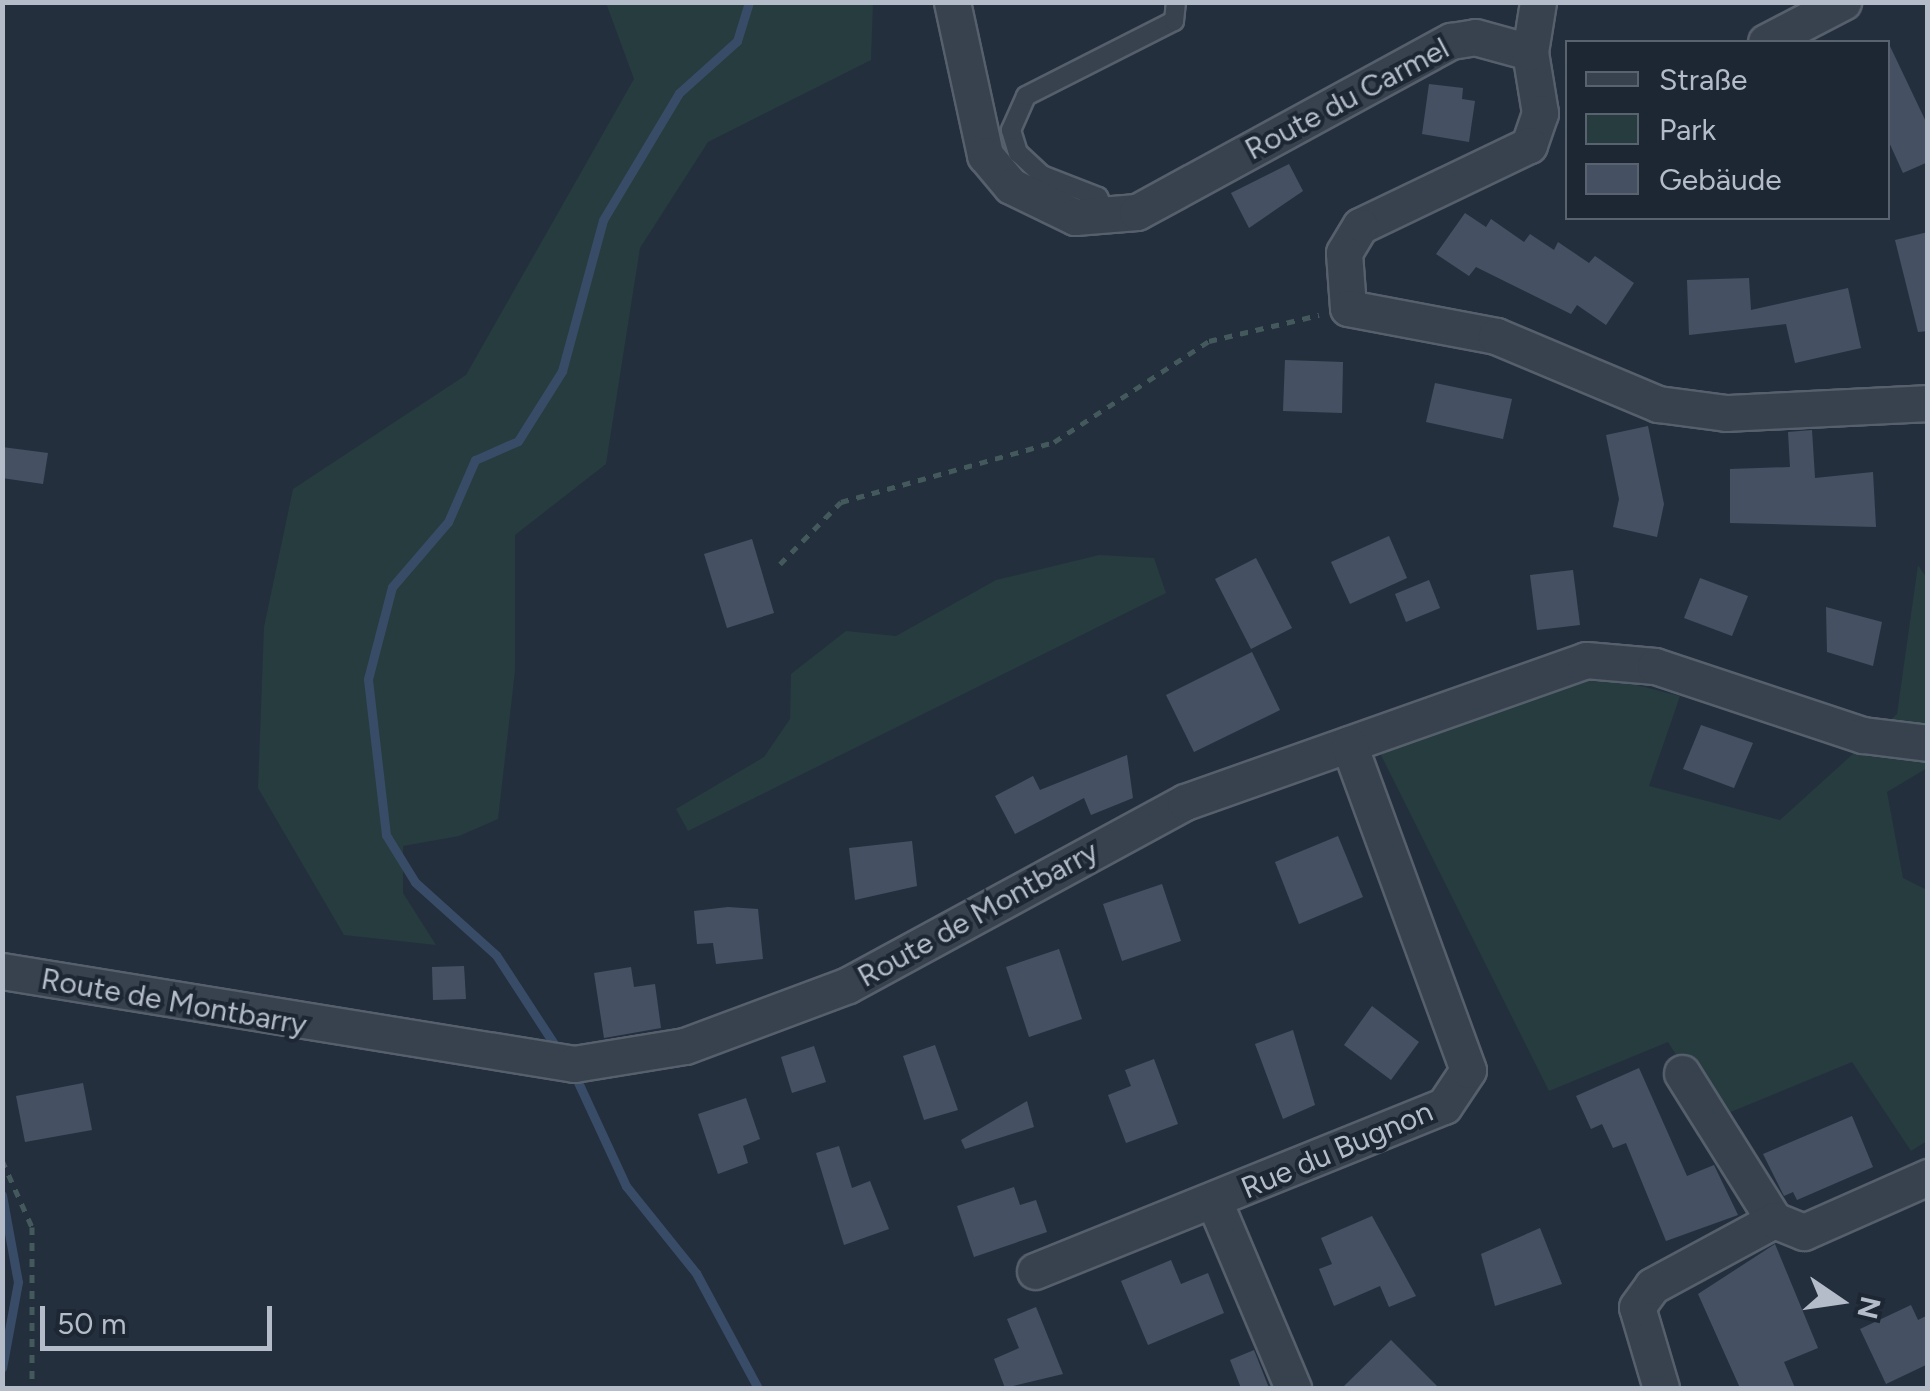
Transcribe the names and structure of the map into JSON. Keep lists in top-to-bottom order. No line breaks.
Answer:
{"streets":{"street":["Route du Carmel","Route de Montbarry","Rue du Bugnon"]},"crossings":[["Route de Montbarry","Rue du Bugnon"]],"legend":["Straße","Park","Gebäude"],"scale_bar":"50 m","north":"right"}
